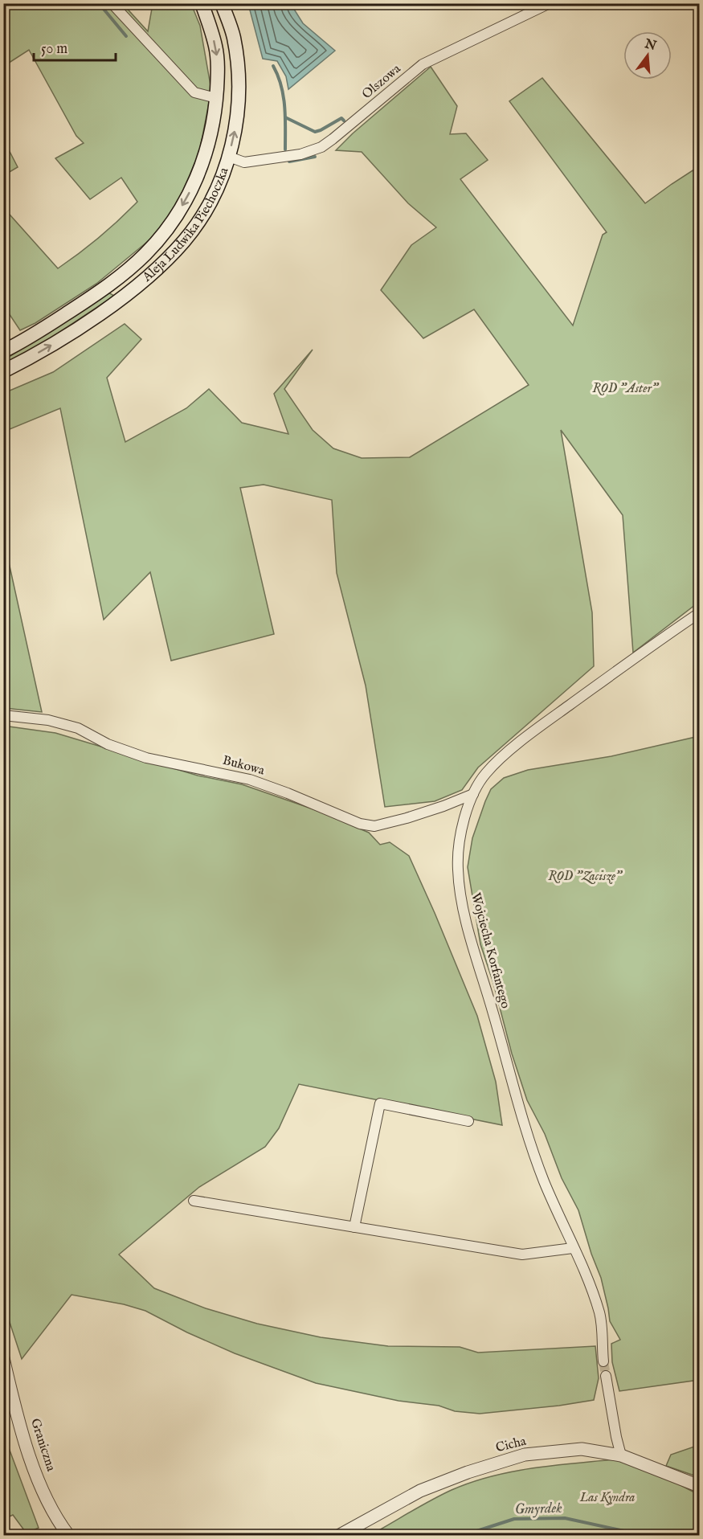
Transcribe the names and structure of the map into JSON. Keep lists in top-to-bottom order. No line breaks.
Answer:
{"streets":{"main road":["Aleja Ludwika Piechoczka"],"street":["Olszowa","Bukowa","Wojciecha Korfantego","Graniczna","Cicha"]},"crossings":[["Olszowa","Aleja Ludwika Piechoczka"],["Bukowa","Wojciecha Korfantego"]],"water":["Gmyrdek"],"parks":["ROD \"Aster\"","ROD \"Zacisze\"","Las Kyndra"],"scale_bar":"50 m","north":"top"}
